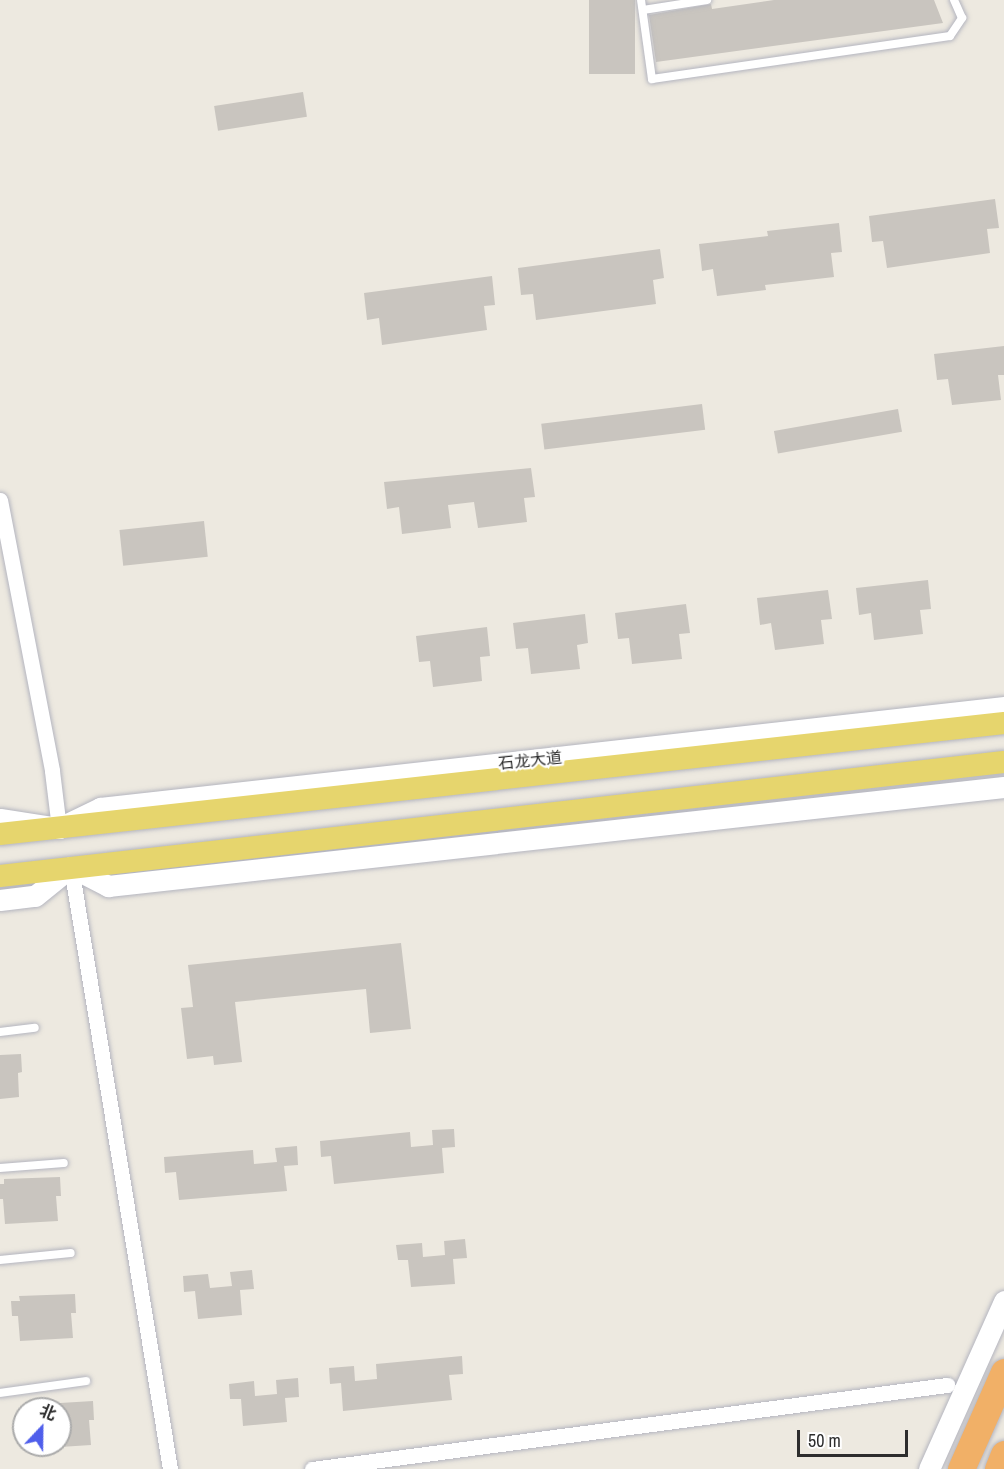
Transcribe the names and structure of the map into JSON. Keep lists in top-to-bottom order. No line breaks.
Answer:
{"streets":{"main road":["石龙大道"]},"scale_bar":"50 m","north":"top"}
